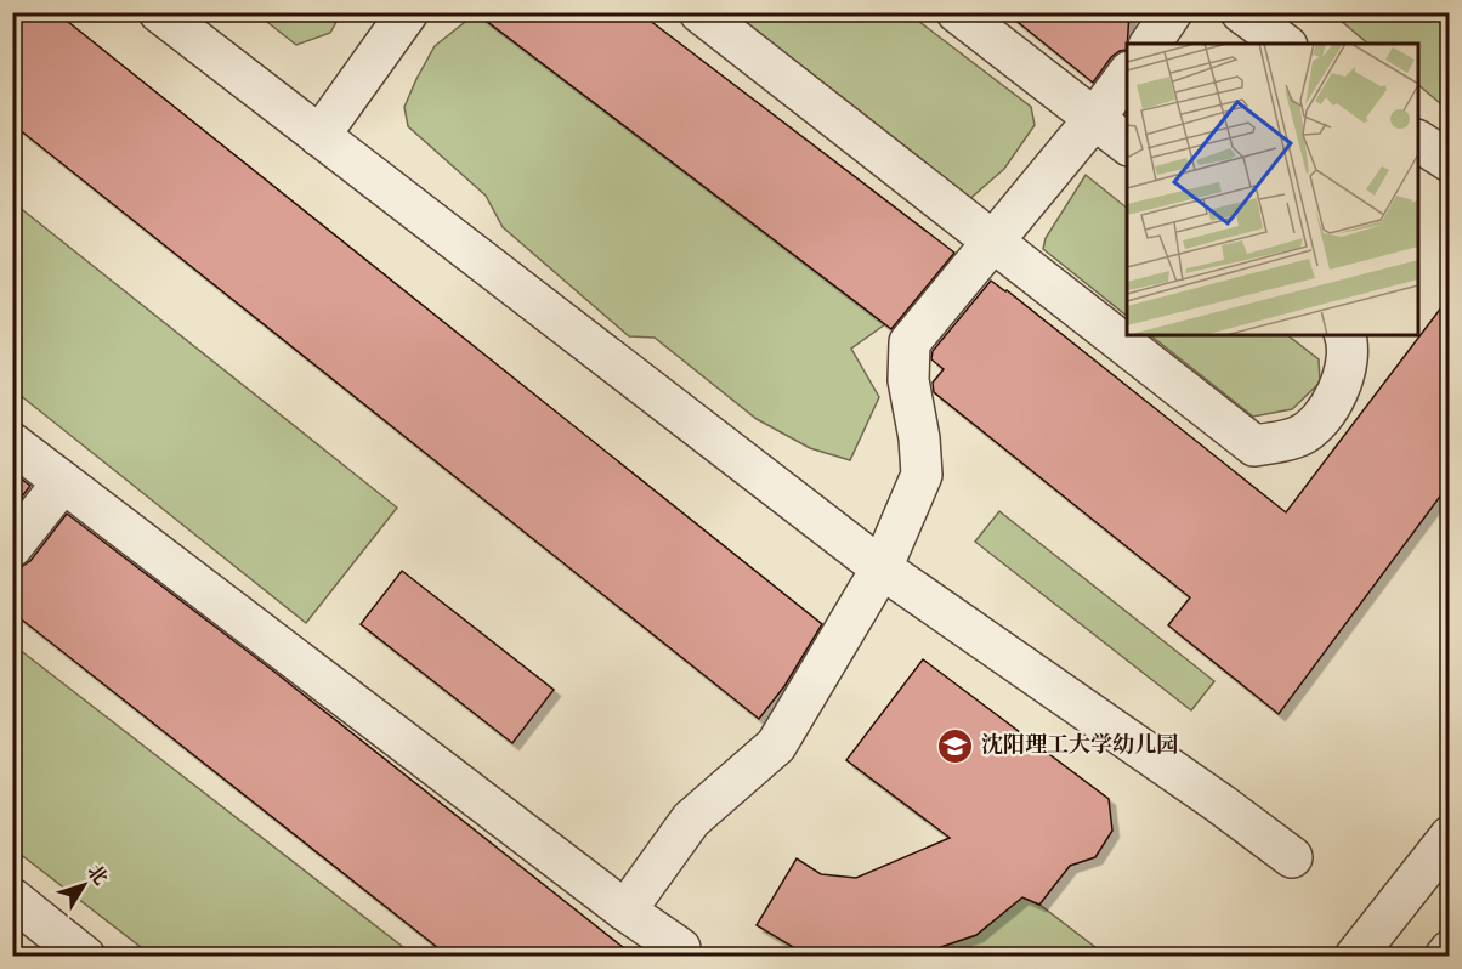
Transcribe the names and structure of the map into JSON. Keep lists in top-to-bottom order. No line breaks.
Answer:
{"places":{"school or university":["沈阳理工大学幼儿园"]},"north":"top right"}
